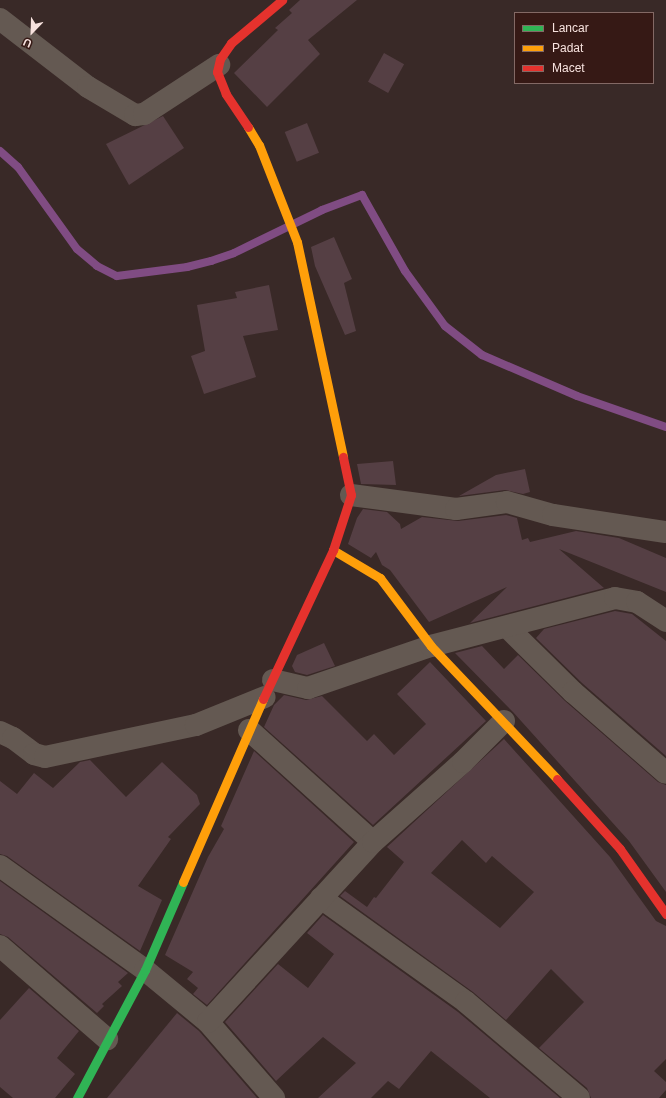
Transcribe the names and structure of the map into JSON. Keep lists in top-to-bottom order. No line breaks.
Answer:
{"legend":["Lancar","Padat","Macet"],"north":"bottom left"}
